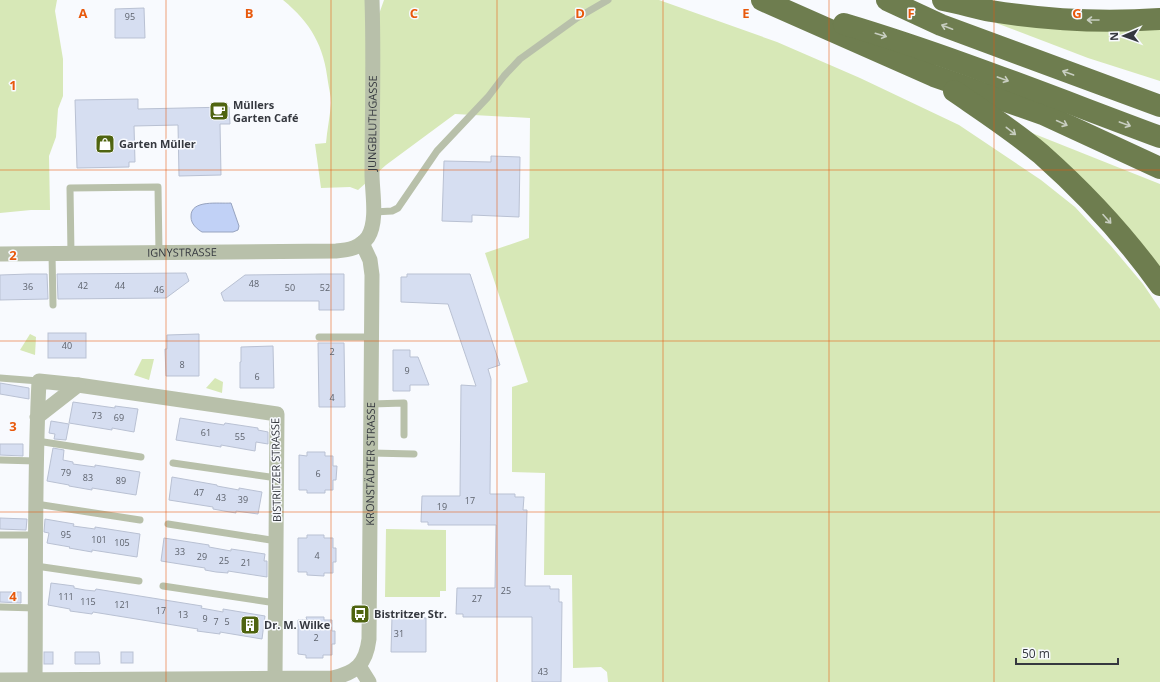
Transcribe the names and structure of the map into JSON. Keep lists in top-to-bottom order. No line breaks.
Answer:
{"streets":{"street":["JUNGBLUTHGASSE","IGNYSTRASSE","KRONSTÄDTER STRASSE","BISTRITZER STRASSE"]},"crossings":[["JUNGBLUTHGASSE","IGNYSTRASSE"],["JUNGBLUTHGASSE","KRONSTÄDTER STRASSE"],["IGNYSTRASSE","KRONSTÄDTER STRASSE"]],"places":{"cafe":["Müllers Garten Café"],"shop":["Garten Müller"],"bus stop":["Bistritzer Str."],"building":["Dr. M. Wilke"]},"house_numbers":["95","48","42","44","36","50","52","46","40","2","8","9","6","4","73","69","61","55","79","6","83","89","47","43","39","17","19","95","101","105","33","4","29","25","21","25","111","27","115","121","17","13","9","7","5","31","2","43"],"scale_bar":"50 m","north":"left","grid":{"columns":["A","B","C","D","E","F","G"],"rows":["1","2","3","4"]}}
